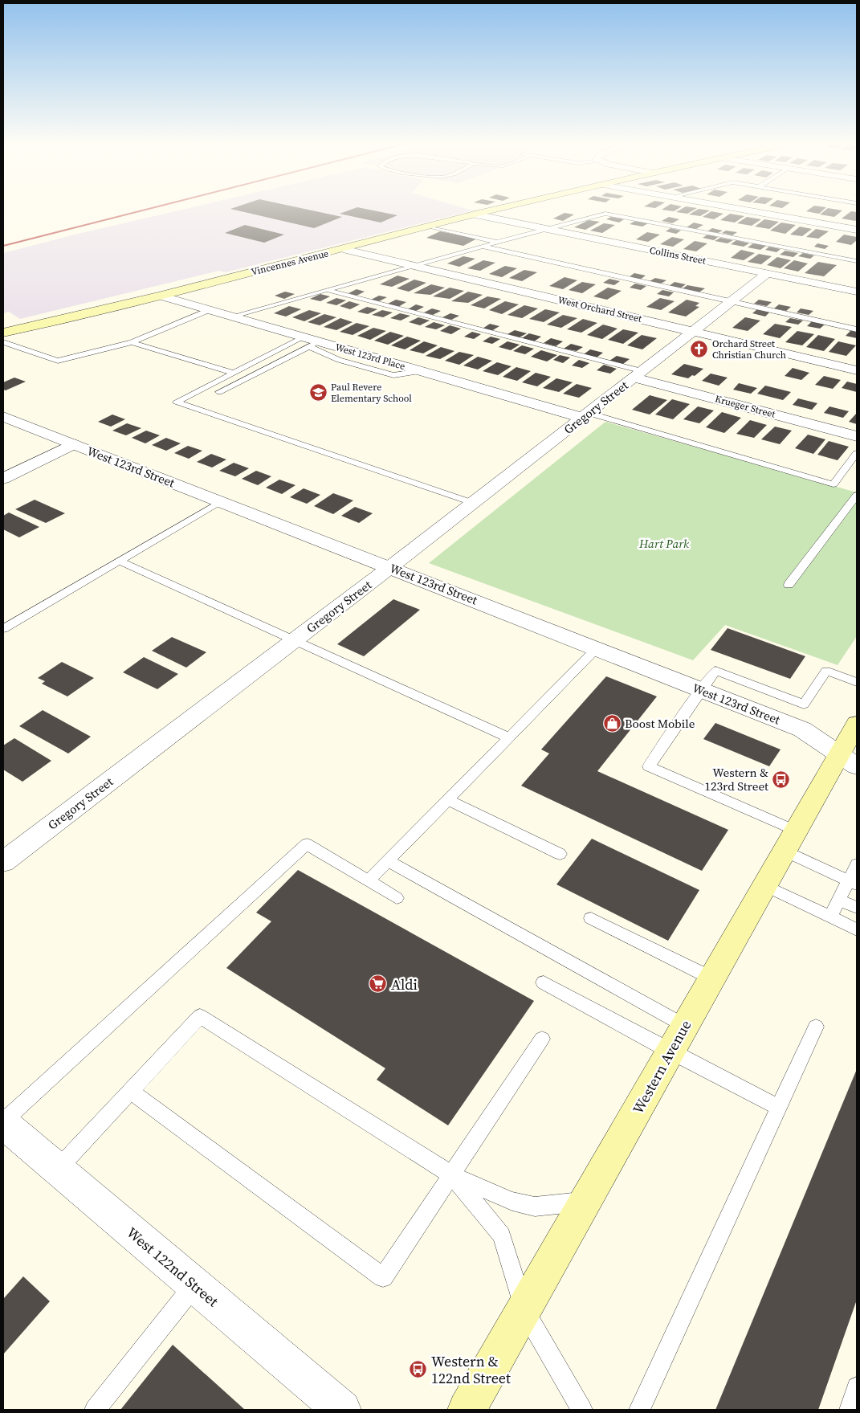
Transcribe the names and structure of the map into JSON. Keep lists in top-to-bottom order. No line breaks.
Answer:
{"streets":{"main road":["Vincennes Avenue","Western Avenue"],"street":["Collins Street","West Orchard Street","West 123rd Place","Krueger Street","Gregory Street","West 123rd Street","West 122nd Street"]},"crossings":[["Collins Street","Vincennes Avenue"],["Collins Street","Gregory Street"],["Vincennes Avenue","West Orchard Street"],["Vincennes Avenue","West 123rd Place"],["West Orchard Street","Gregory Street"],["West 123rd Place","Gregory Street"],["Krueger Street","Gregory Street"],["Gregory Street","West 123rd Street"],["West 123rd Street","Western Avenue"]],"parks":["Hart Park"],"places":{"church":["Orchard Street Christian Church"],"school or university":["Paul Revere Elementary School"],"shop":["Boost Mobile"],"bus stop":["Western & 123rd Street","Western & 122nd Street"],"supermarket":["Aldi"]}}
